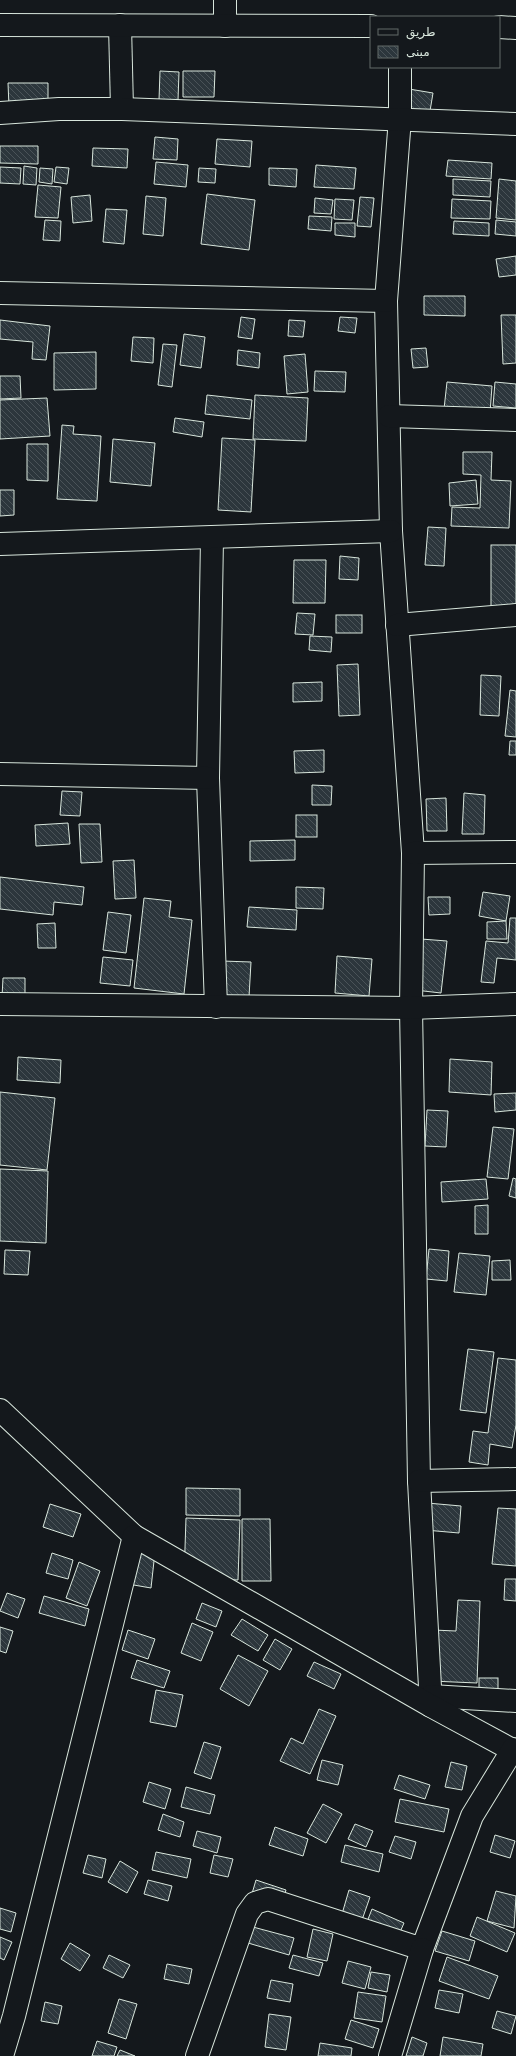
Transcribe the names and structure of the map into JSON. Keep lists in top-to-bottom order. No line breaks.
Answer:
{"legend":["طريق","مبنى"]}
